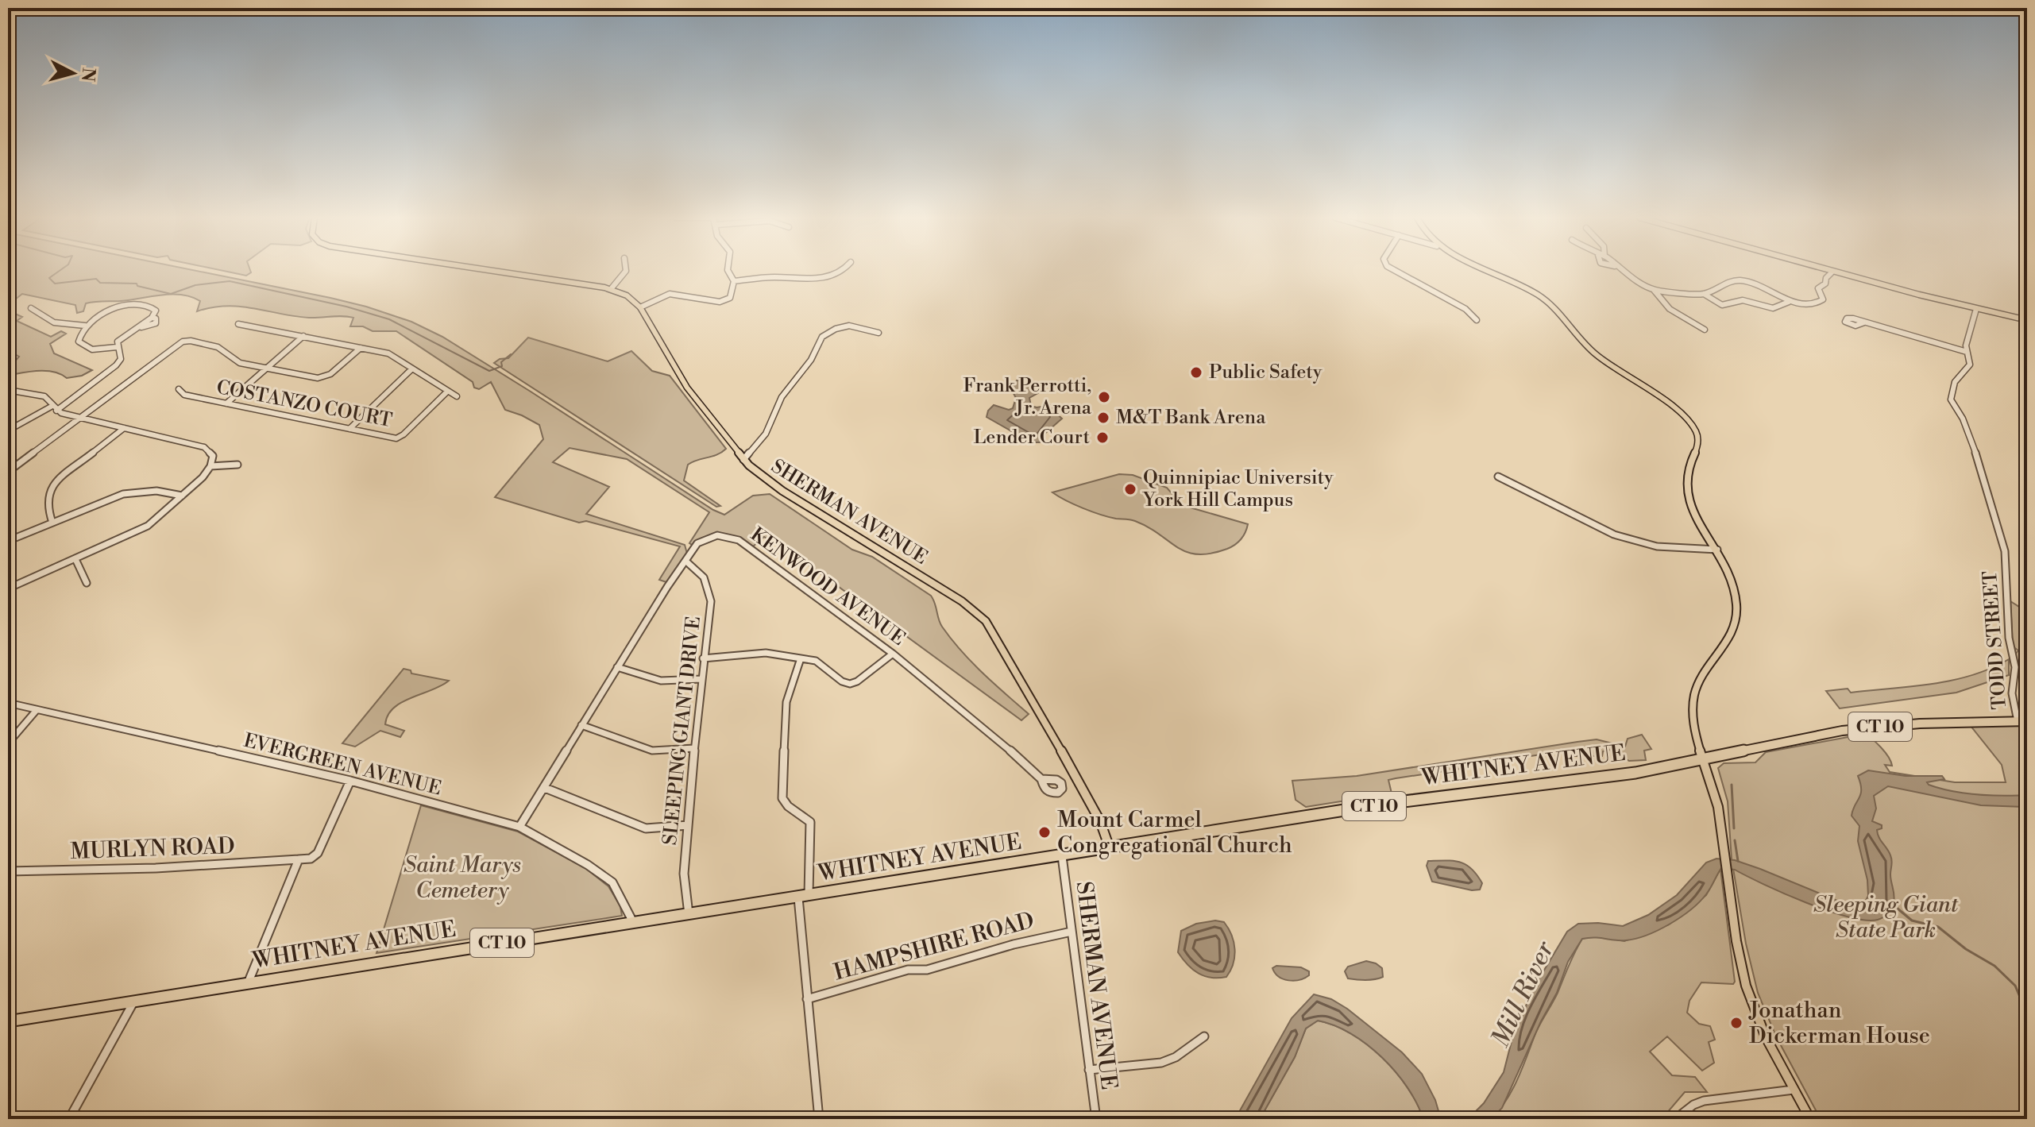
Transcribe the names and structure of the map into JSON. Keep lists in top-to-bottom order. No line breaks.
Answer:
{"streets":{"highway":["CT 10","WHITNEY AVENUE"],"main road":["SHERMAN AVENUE"],"street":["COSTANZO COURT","KENWOOD AVENUE","TODD STREET","SLEEPING GIANT DRIVE","EVERGREEN AVENUE","MURLYN ROAD","HAMPSHIRE ROAD"]},"crossings":[["SHERMAN AVENUE","WHITNEY AVENUE"],["SHERMAN AVENUE","HAMPSHIRE ROAD"],["KENWOOD AVENUE","SLEEPING GIANT DRIVE"],["KENWOOD AVENUE","EVERGREEN AVENUE"],["TODD STREET","WHITNEY AVENUE"],["SLEEPING GIANT DRIVE","WHITNEY AVENUE"],["EVERGREEN AVENUE","WHITNEY AVENUE"]],"water":["Mill River"],"parks":["Saint Marys Cemetery","Sleeping Giant State Park"],"places":["Public Safety","Frank Perrotti, Jr. Arena","M&T Bank Arena","Lender Court","Quinnipiac University York Hill Campus","Mount Carmel Congregational Church","Jonathan Dickerman House"],"north":"right"}
